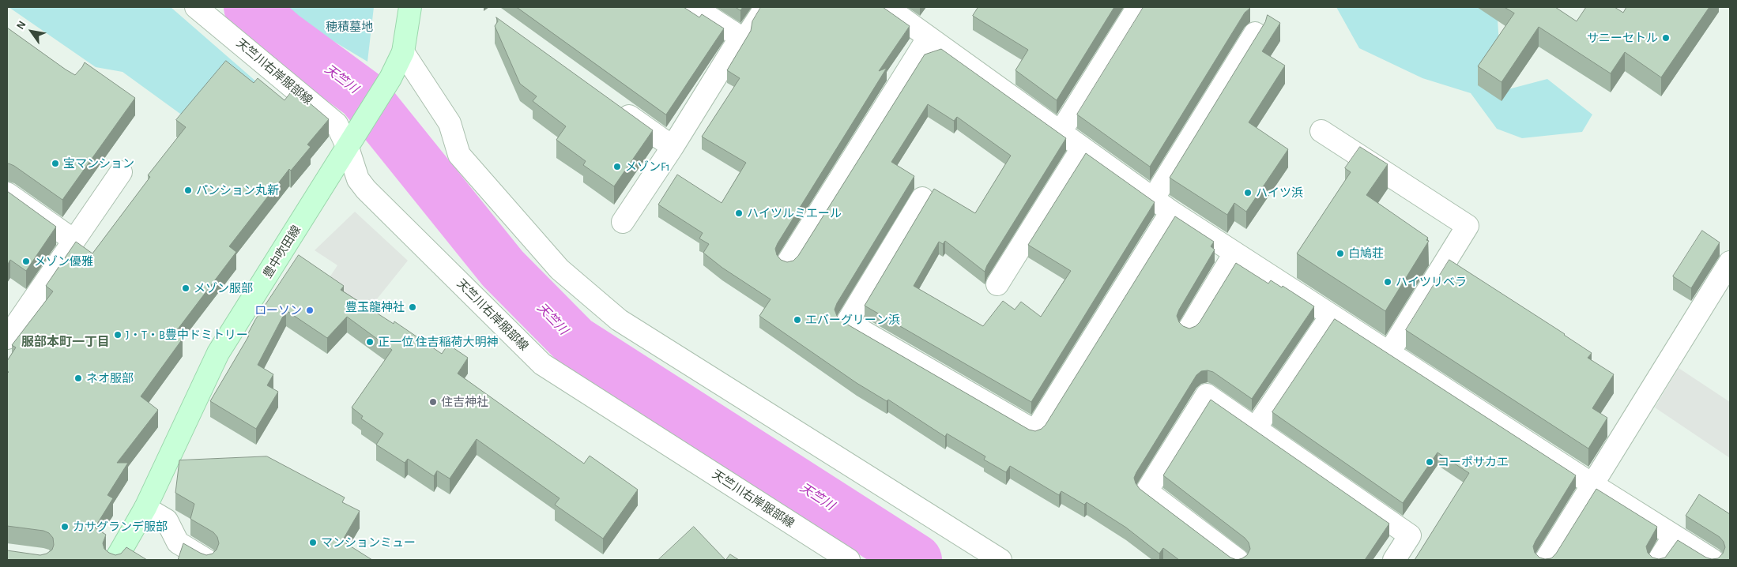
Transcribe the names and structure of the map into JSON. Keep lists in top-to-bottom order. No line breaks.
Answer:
{"streets":{"main road":["豊中吹田線"],"street":["天竺川右岸服部線"]},"crossings":[["天竺川右岸服部線","豊中吹田線"]],"districts":["服部本町一丁目"],"water":["天竺川"],"parks":["穂積墓地"],"places":["サニーセトル","宝マンション","メゾンF1","パンション丸新","ハイツ浜","ハイツルミエール","白鳩荘","メゾン優雅","ハイツリベラ","メゾン服部","豊玉龍神社","ローソン","エバーグリーン浜","J・T・B豊中ドミトリー","正一位 住吉稲荷大明神","ネオ服部","住吉神社","コーポサカエ","カサグランデ服部","マンションミュー"],"north":"top left"}
